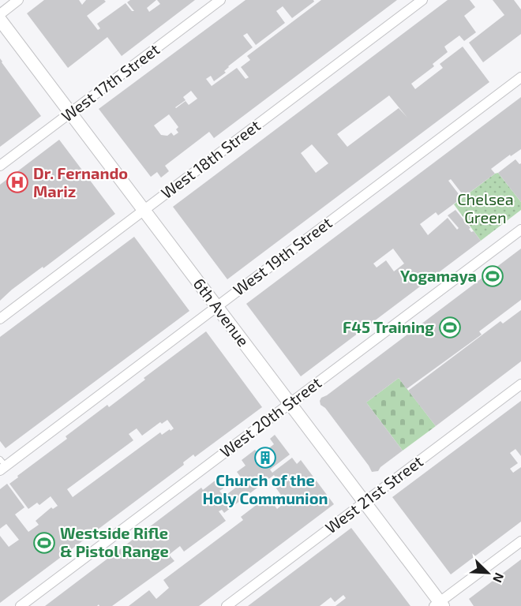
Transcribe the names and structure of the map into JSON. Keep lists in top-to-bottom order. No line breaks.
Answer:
{"streets":{"main road":["6th Avenue"],"street":["West 17th Street","West 18th Street","West 19th Street","West 20th Street","West 21st Street"]},"crossings":[["West 17th Street","6th Avenue"],["West 18th Street","6th Avenue"],["West 19th Street","6th Avenue"],["6th Avenue","West 20th Street"],["6th Avenue","West 21st Street"]],"parks":["Chelsea Green"],"places":{"hospital":["Dr. Fernando Mariz"],"sports":["Yogamaya","F45 Training","Westside Rifle & Pistol Range"],"building":["Church of the Holy Communion"]},"north":"bottom right"}
